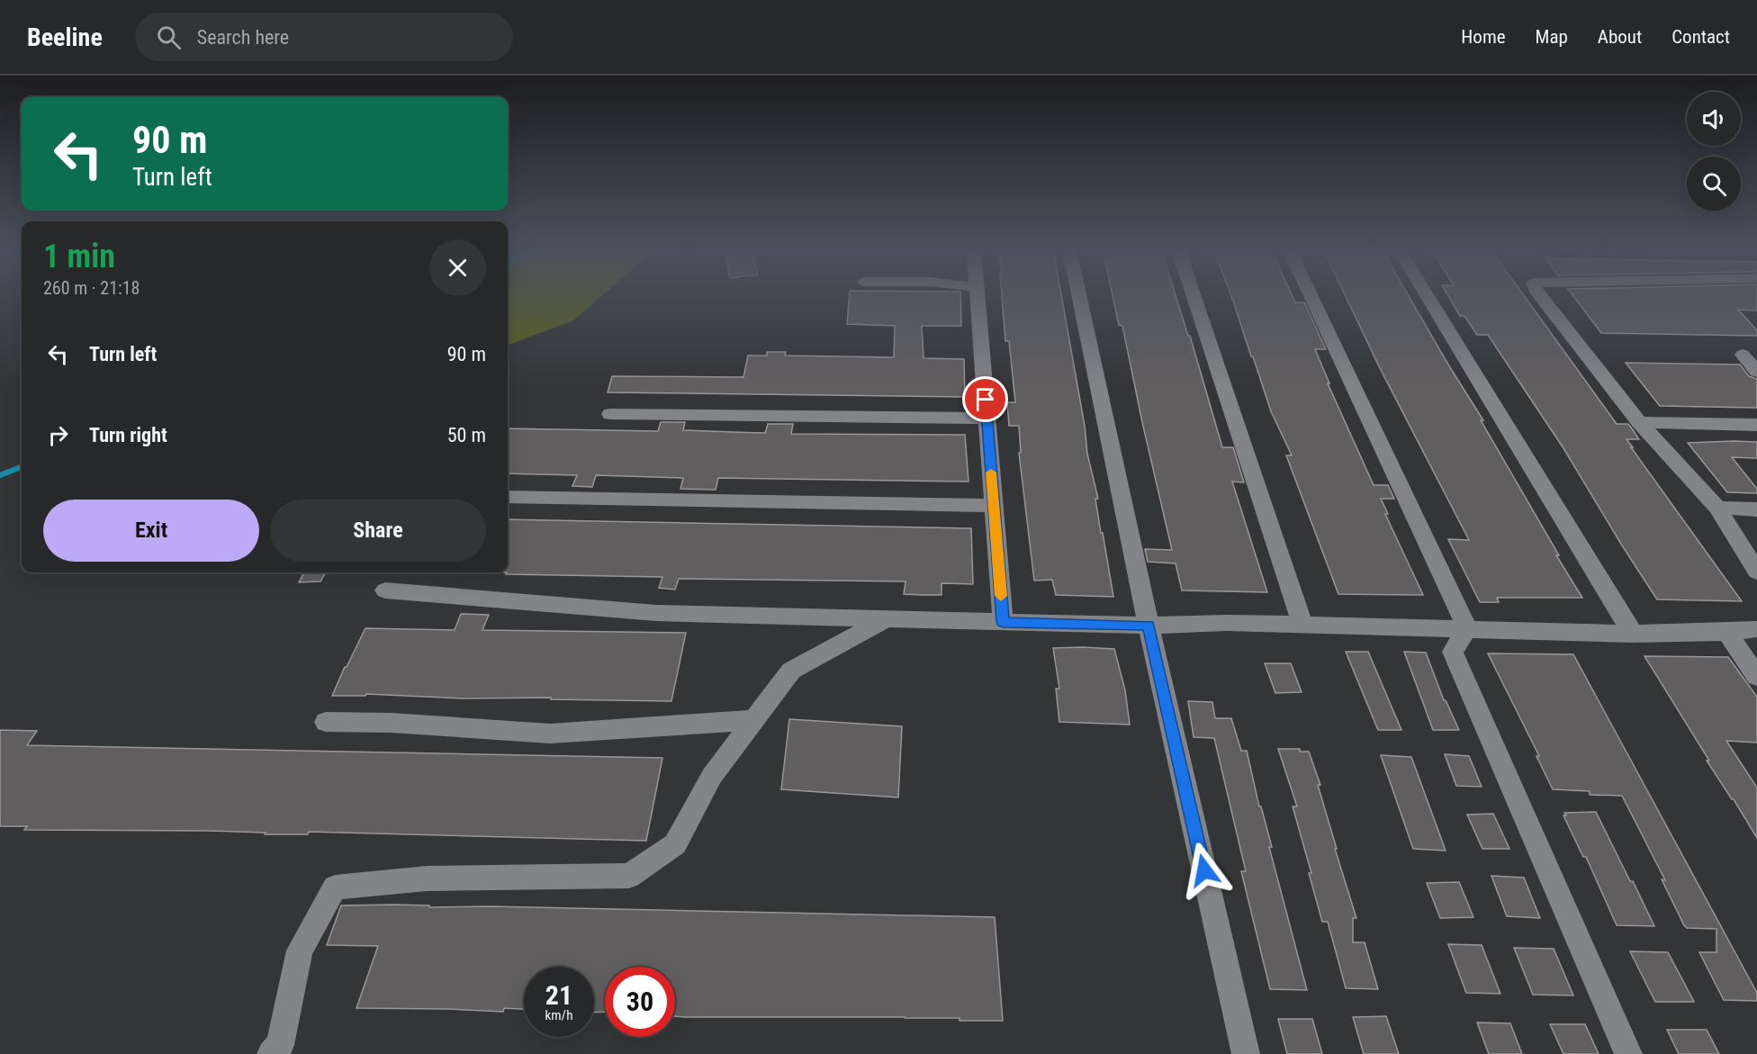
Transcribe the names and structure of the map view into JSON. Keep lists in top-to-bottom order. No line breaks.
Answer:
{"page":{"header":"Beeline","search":"Search here","nav":["Home","Map","About","Contact"],"turn":["90 m","Turn left"],"heading":["1 min","260 m · 21:18"],"list":[{"name":"Turn left","value":"90 m"},{"name":"Turn right","value":"50 m"}],"buttons":["Exit","Share"],"speed":"21 km/h","limit":"30"}}
